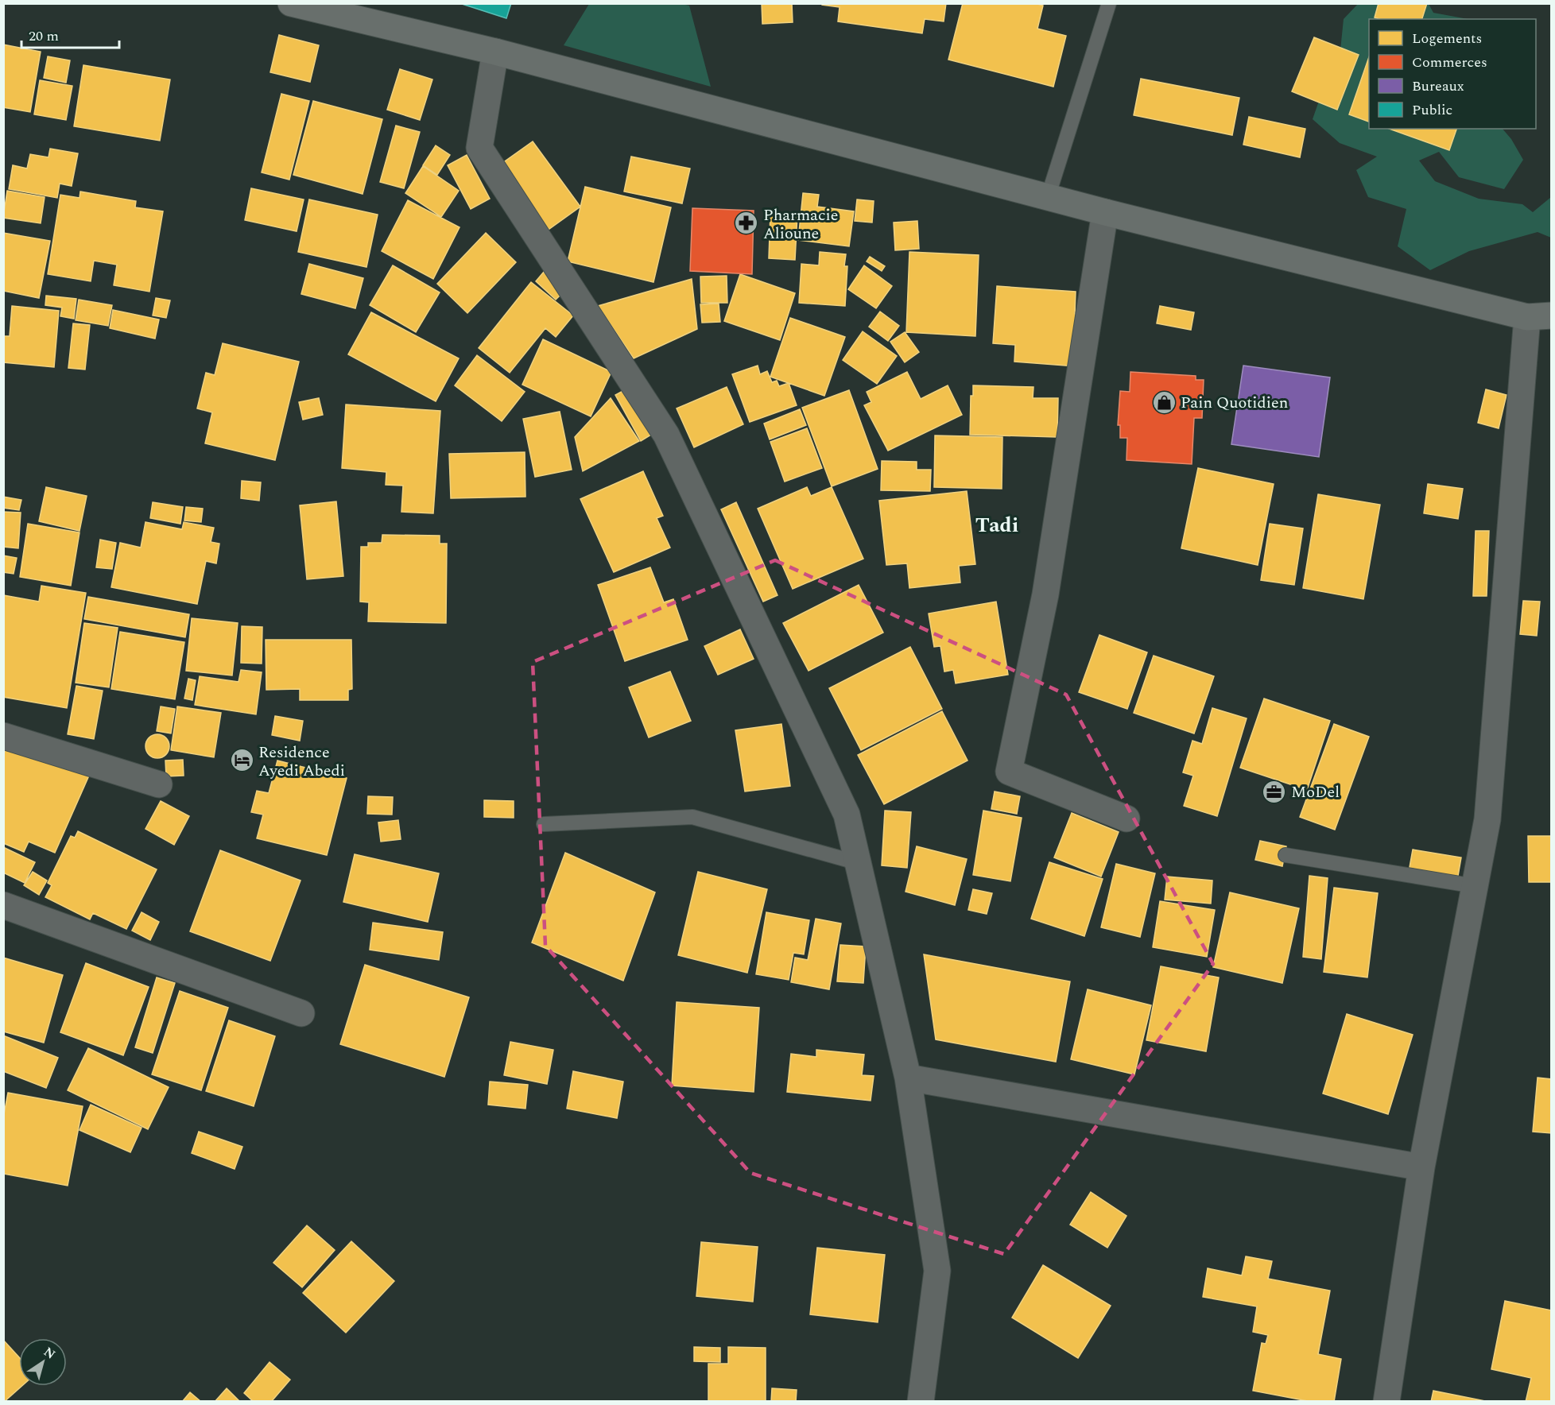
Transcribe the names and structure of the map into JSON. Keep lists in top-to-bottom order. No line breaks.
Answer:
{"districts":["Tadi"],"places":{"pharmacy":["Pharmacie Alioune"],"shop":["Pain Quotidien"],"hotel":["Residence Ayedi Abedi"],"office":["MoDel"]},"legend":["Logements","Commerces","Bureaux","Public"],"scale_bar":"20 m","north":"top right"}
